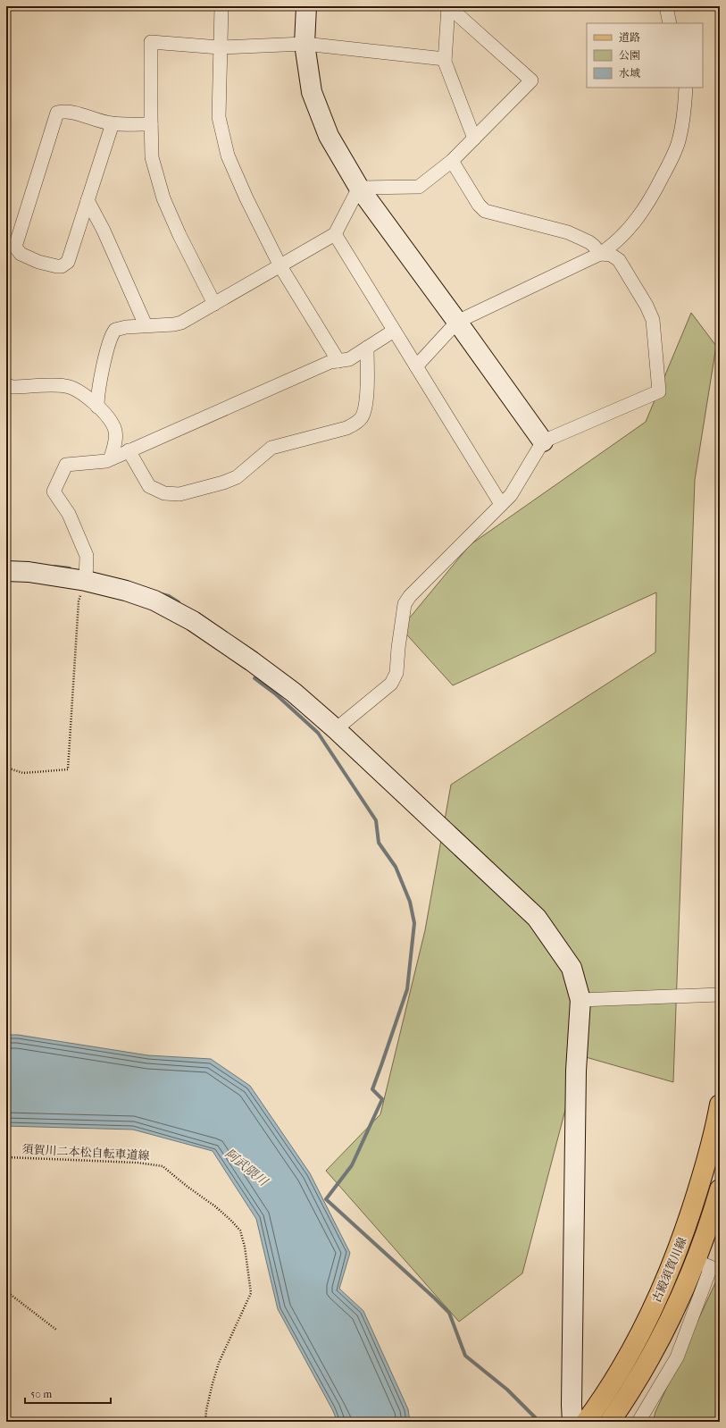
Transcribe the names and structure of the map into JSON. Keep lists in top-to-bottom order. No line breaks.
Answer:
{"streets":{"main road":["古殿須賀川線"],"path":["須賀川二本松自転車道線"]},"water":["阿武隈川"],"legend":["道路","公園","水域"],"scale_bar":"50 m"}
